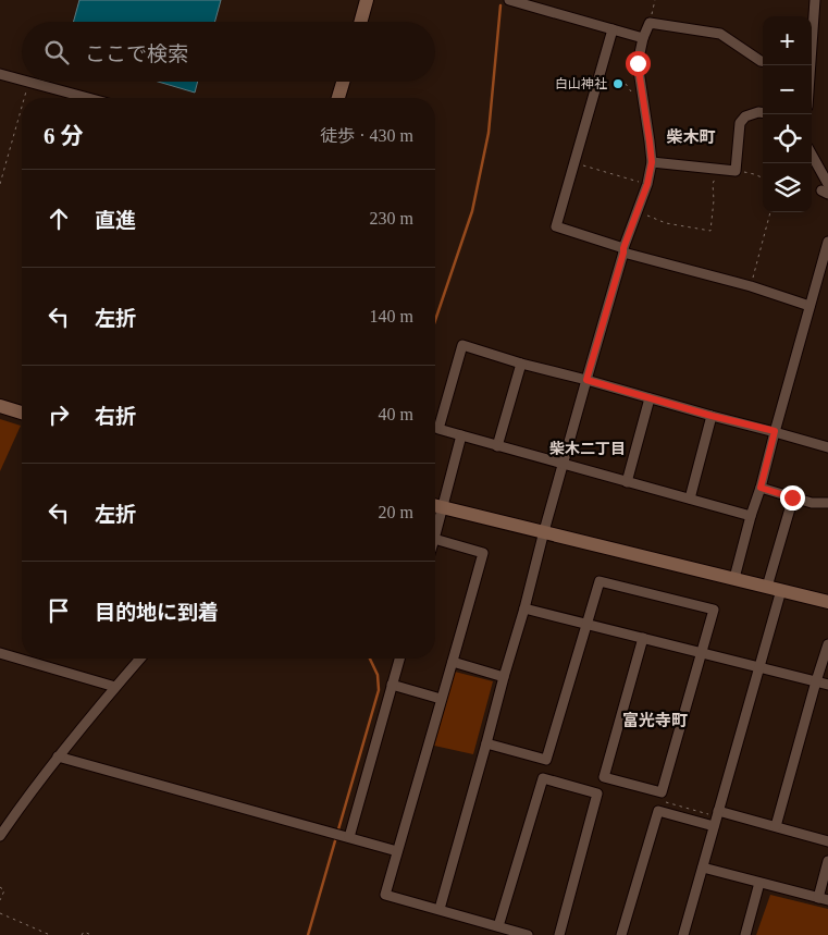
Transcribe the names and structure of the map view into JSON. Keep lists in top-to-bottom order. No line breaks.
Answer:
{"districts":["柴木町","柴木二丁目","富光寺町"],"places":["白山神社"],"page":{"map_buttons":["+","−"],"search":"ここで検索","heading":["6 分","徒歩 · 430 m"],"list":[["直進","230 m"],["左折","140 m"],["右折","40 m"],["左折","20 m"],"目的地に到着"]}}
